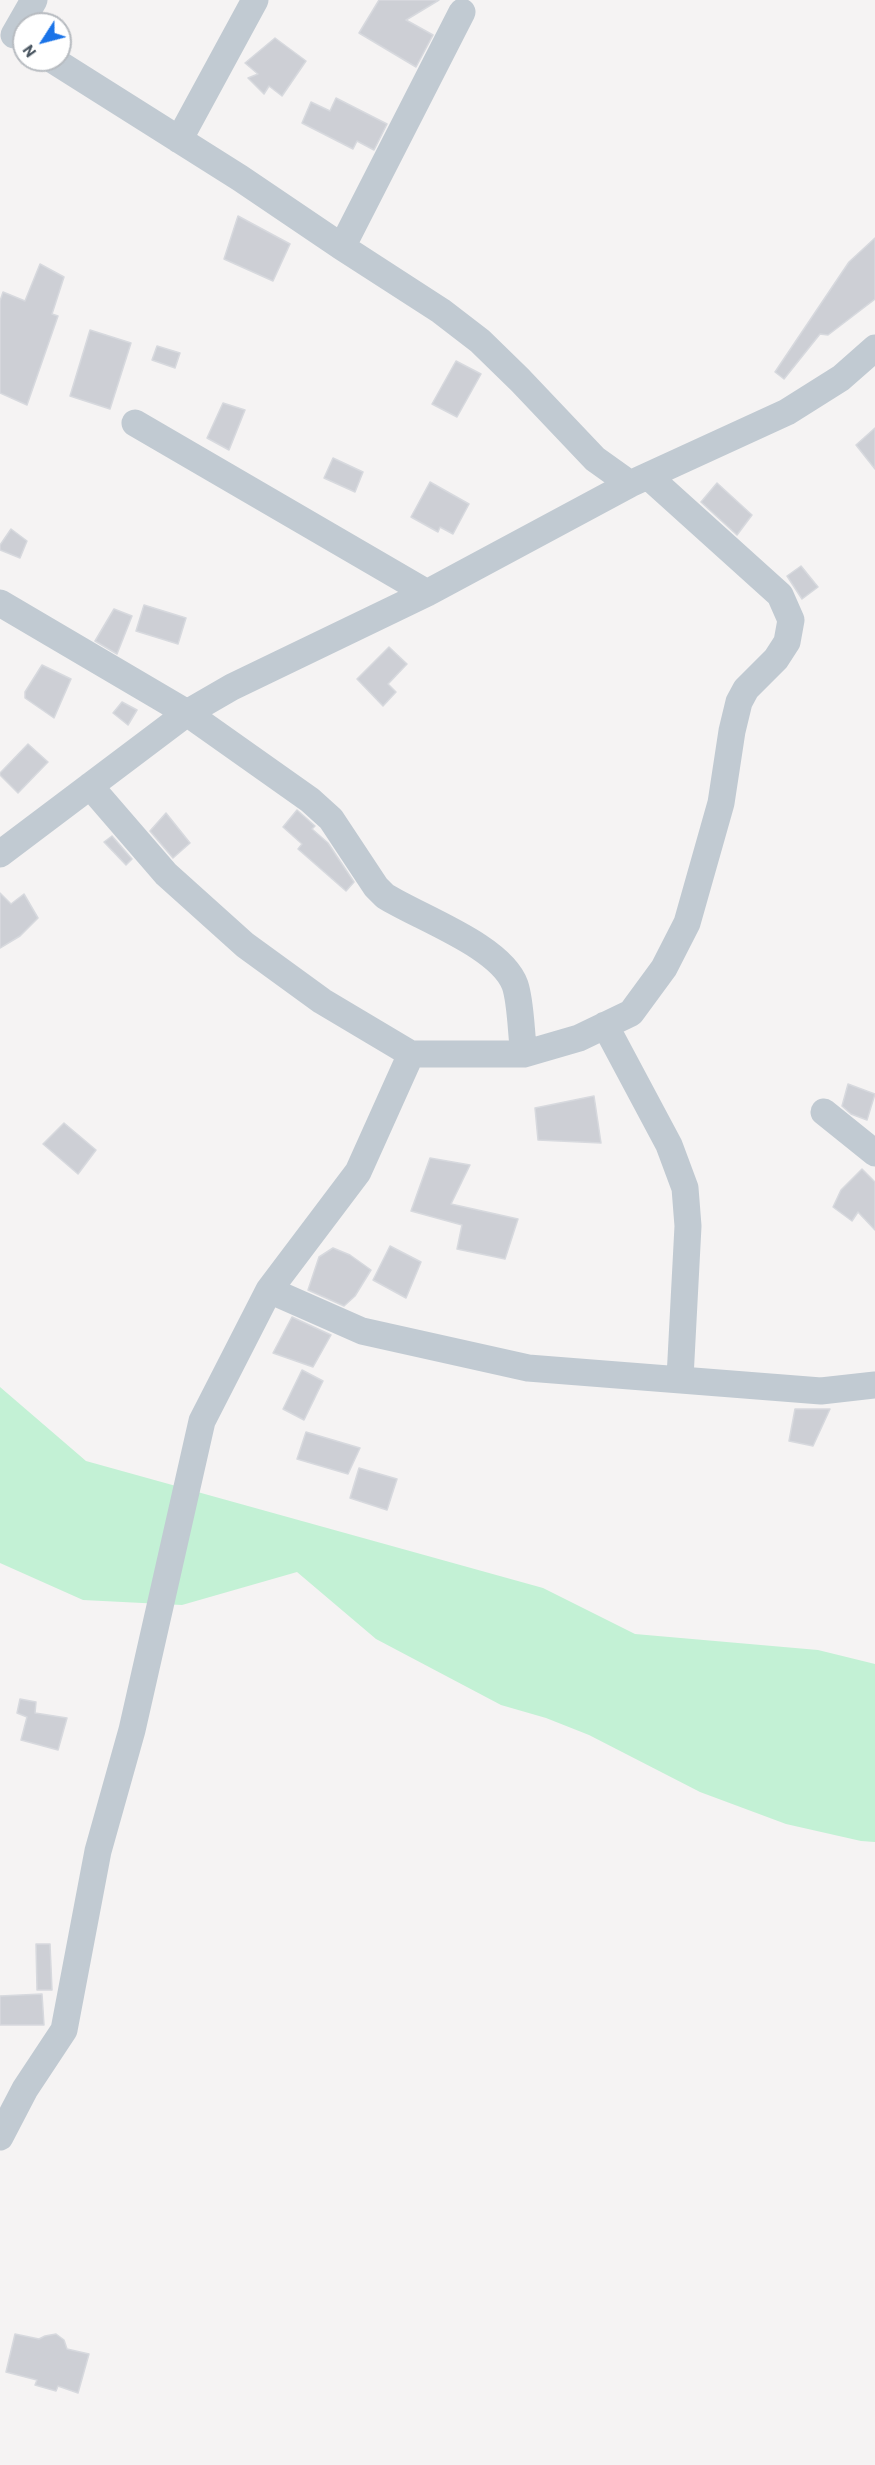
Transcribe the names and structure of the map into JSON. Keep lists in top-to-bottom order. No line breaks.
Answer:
{"north":"bottom left"}
